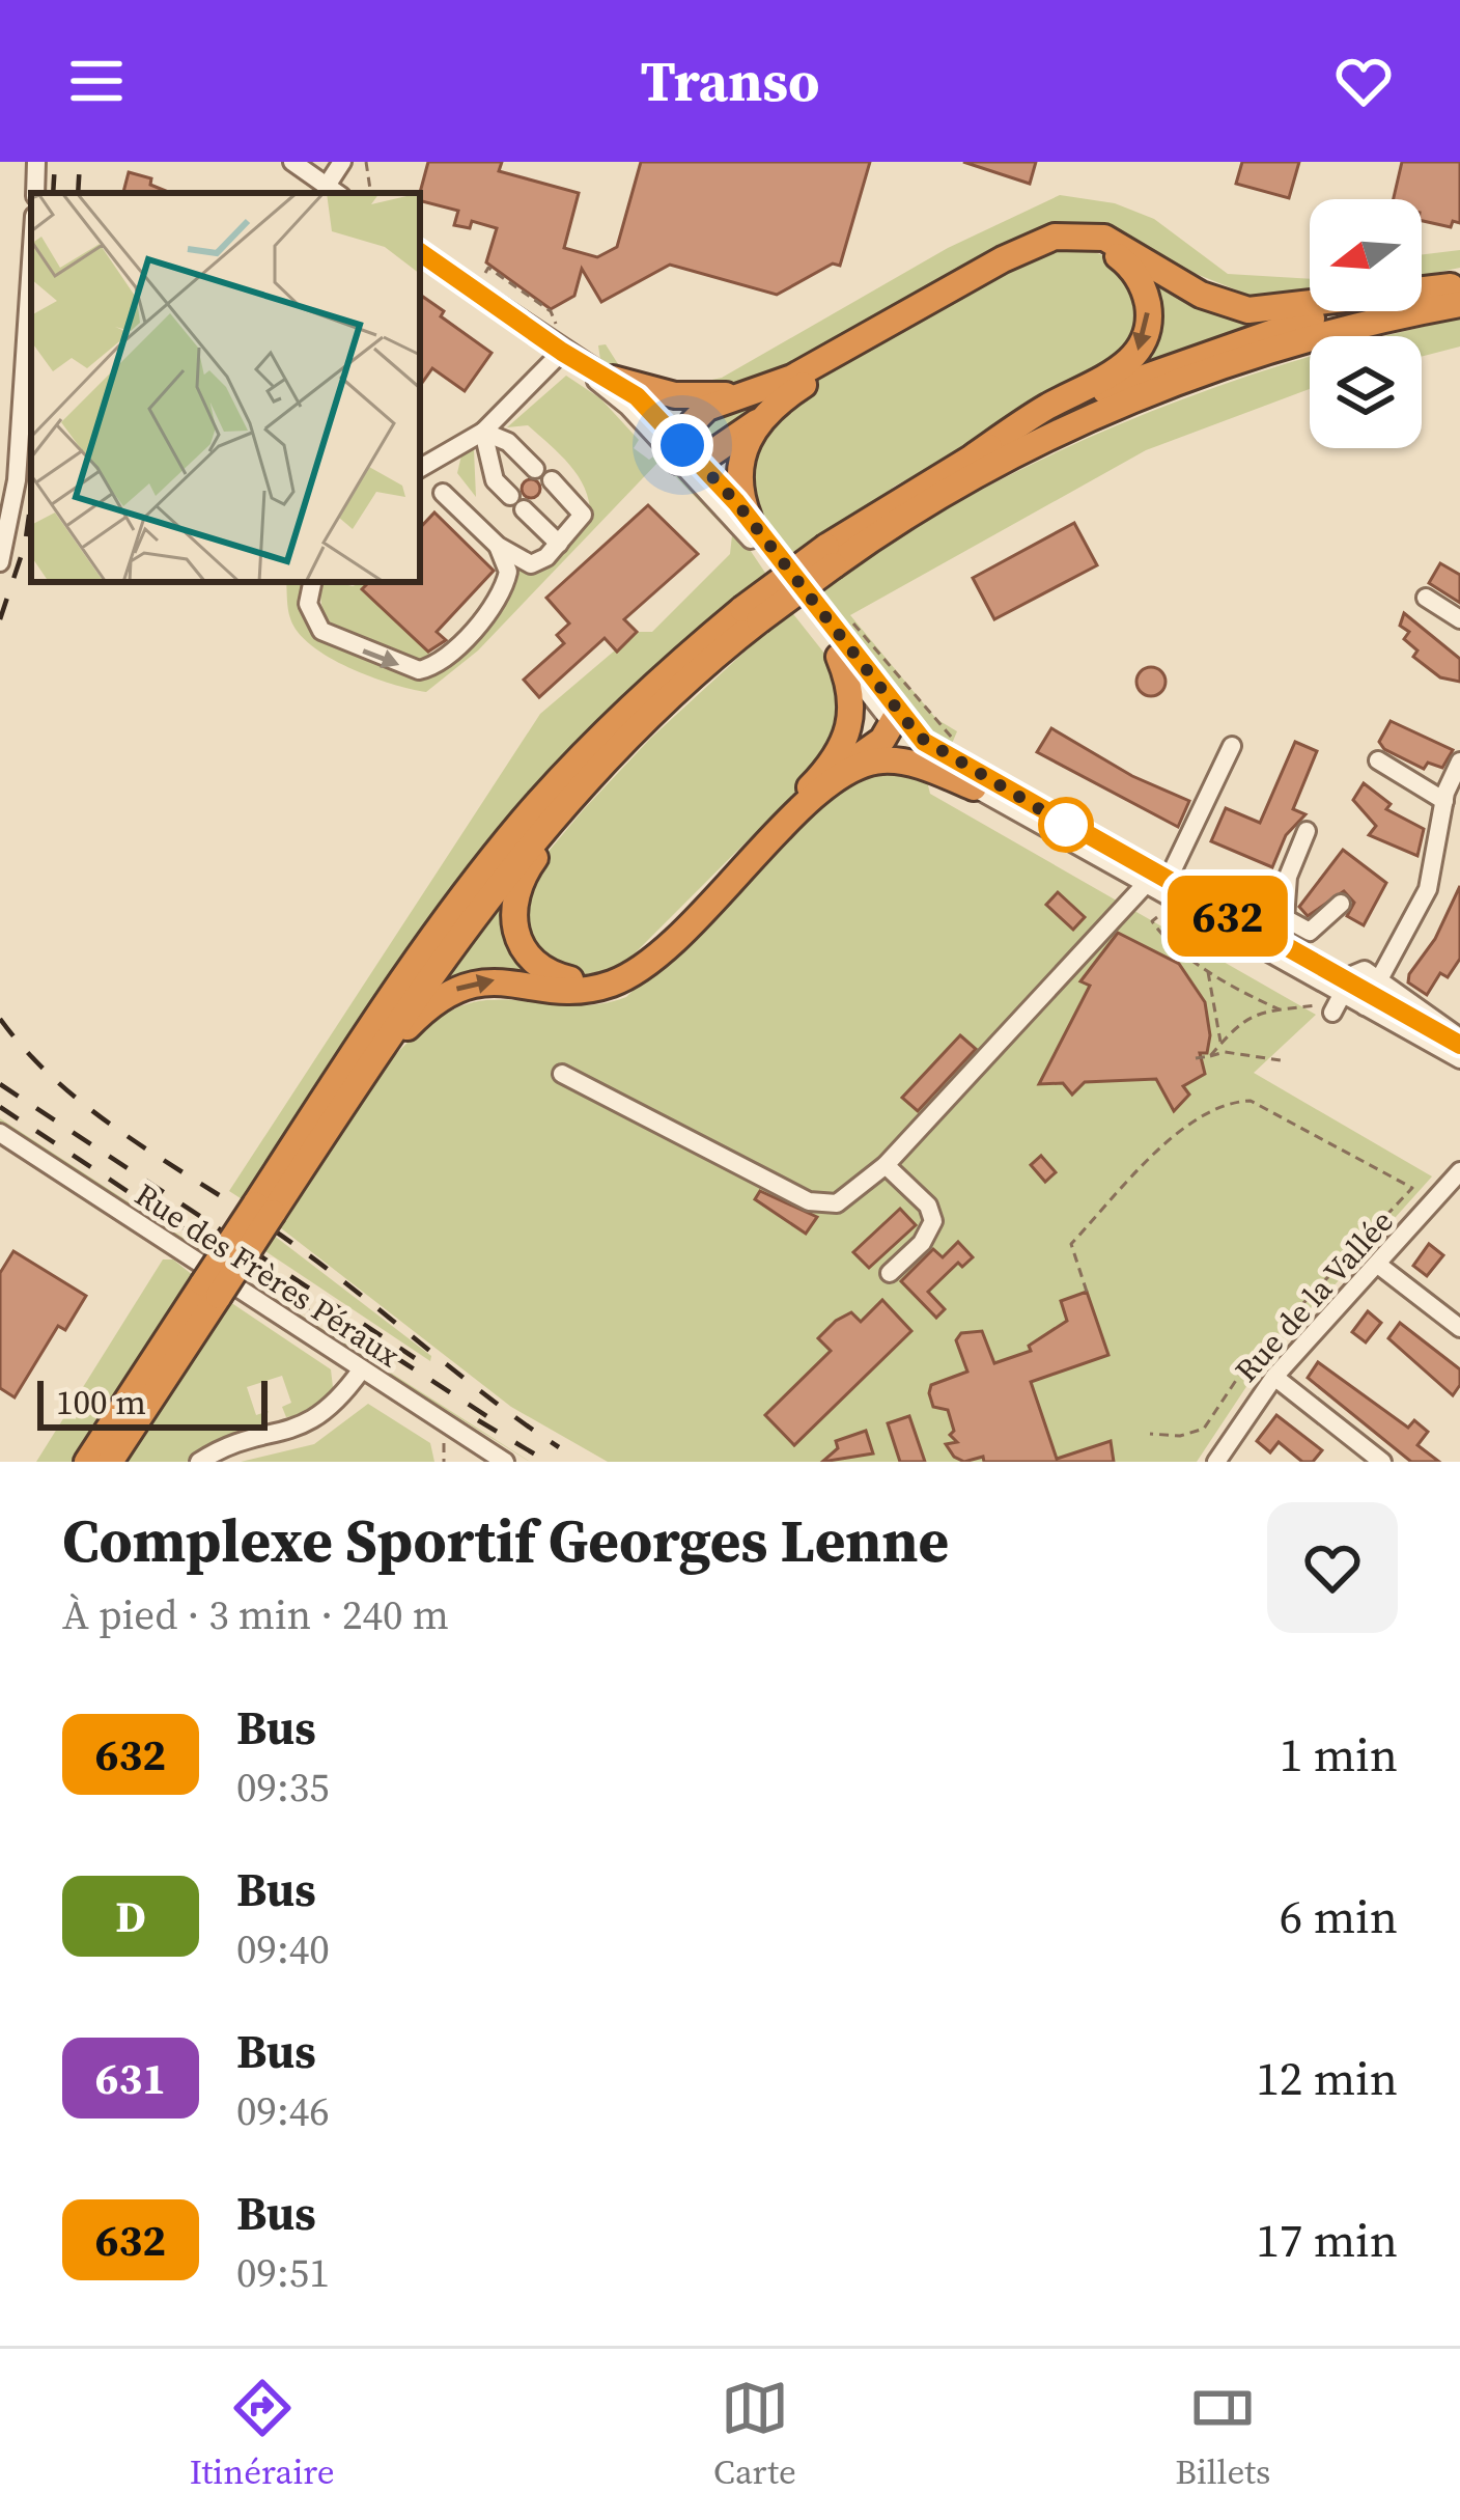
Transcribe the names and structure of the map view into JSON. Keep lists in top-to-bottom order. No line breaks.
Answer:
{"streets":{"street":["Rue des Frères Péraux","Rue de la Vallée"]},"lines":["bus line 632"],"scale_bar":"100 m","north":"left","page":{"header":"Transo","on_map":"632","scale":"100 m","heading":["Complexe Sportif Georges Lenne","À pied · 3 min · 240 m"],"list":[{"mark":"632","name":"Bus","note":"09:35","value":"1 min"},{"mark":"D","name":"Bus","note":"09:40","value":"6 min"},{"mark":"631","name":"Bus","note":"09:46","value":"12 min"},{"mark":"632","name":"Bus","note":"09:51","value":"17 min"}],"tabs":["Itinéraire","Carte","Billets"]}}
